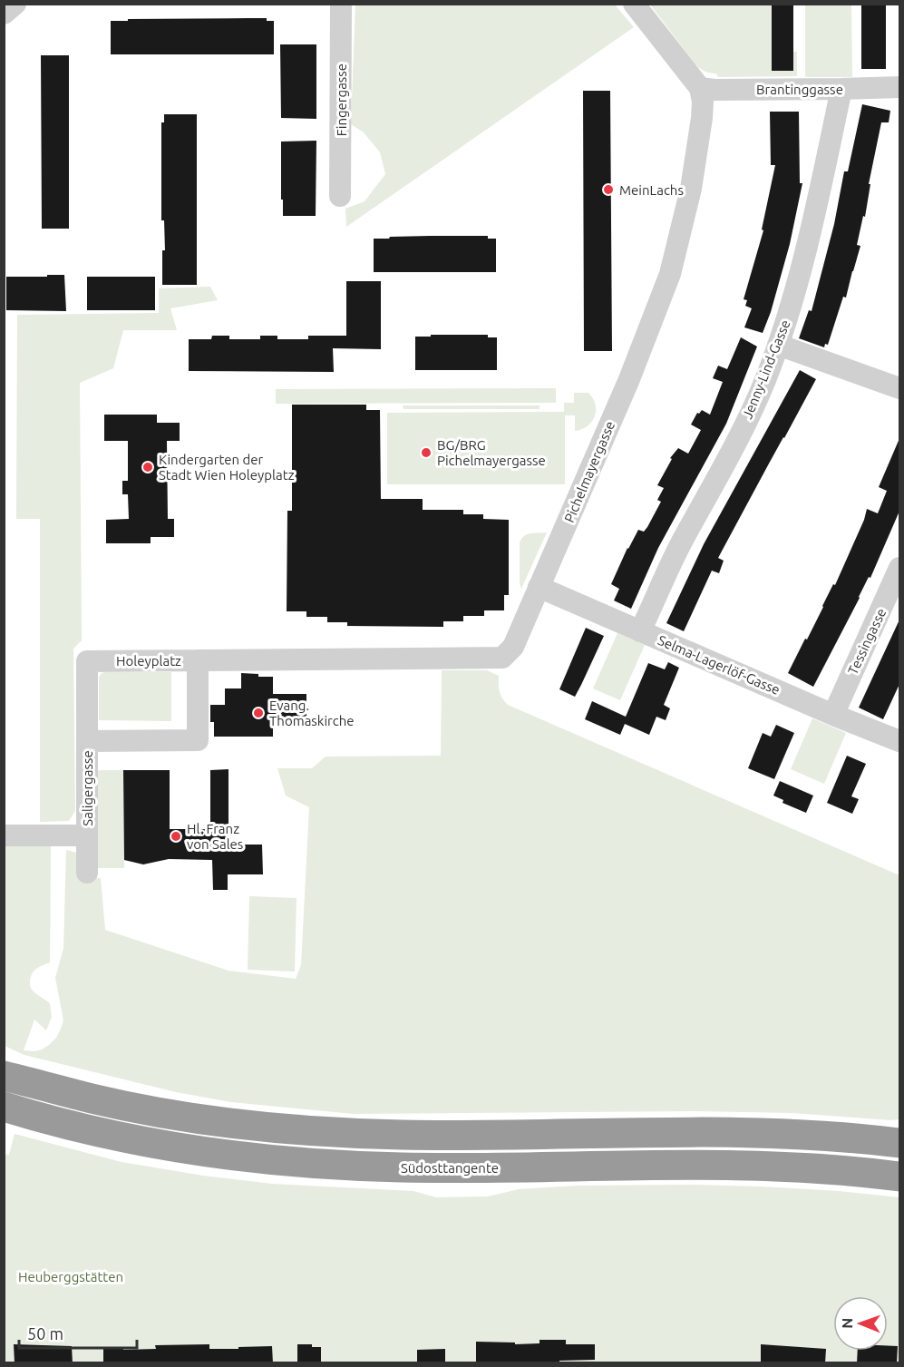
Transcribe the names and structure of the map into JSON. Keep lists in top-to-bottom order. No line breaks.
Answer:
{"streets":{"highway":["Südosttangente"],"street":["Brantinggasse","Fingergasse","Jenny-Lind-Gasse","Pichelmayergasse","Tessingasse","Holeyplatz","Selma-Lagerlöf-Gasse","Saligergasse"]},"crossings":[["Brantinggasse","Jenny-Lind-Gasse"],["Brantinggasse","Pichelmayergasse"],["Jenny-Lind-Gasse","Selma-Lagerlöf-Gasse"],["Pichelmayergasse","Holeyplatz"],["Pichelmayergasse","Selma-Lagerlöf-Gasse"],["Tessingasse","Selma-Lagerlöf-Gasse"],["Holeyplatz","Saligergasse"]],"parks":["Heuberggstätten"],"places":["MeinLachs","BG/BRG Pichelmayergasse","Kindergarten der Stadt Wien Holeyplatz","Evang. Thomaskirche","Hl. Franz von Sales"],"scale_bar":"50 m","north":"left"}
